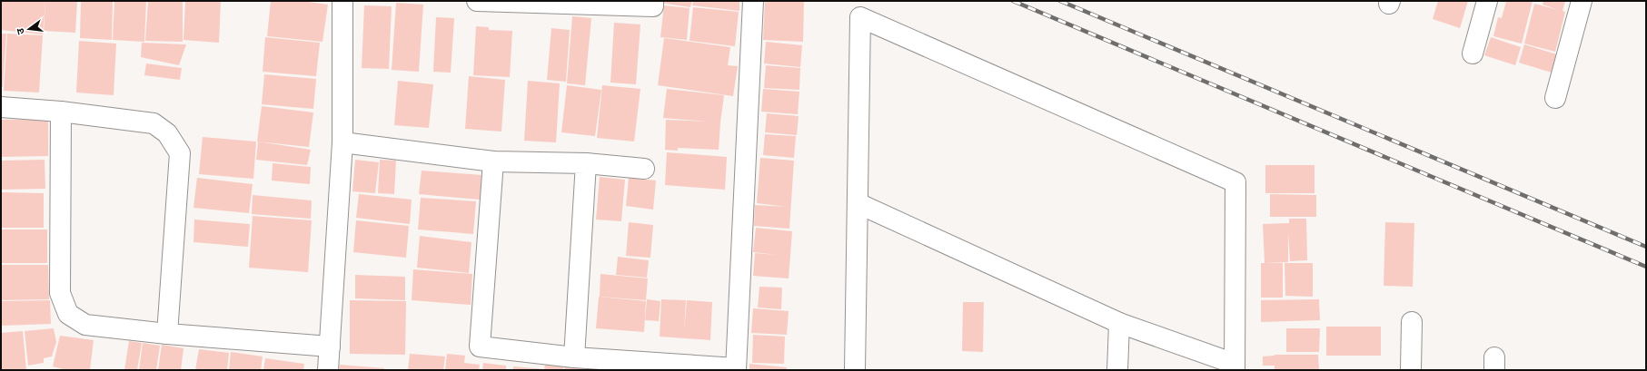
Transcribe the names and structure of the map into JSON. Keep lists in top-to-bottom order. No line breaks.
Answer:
{"north":"left"}
